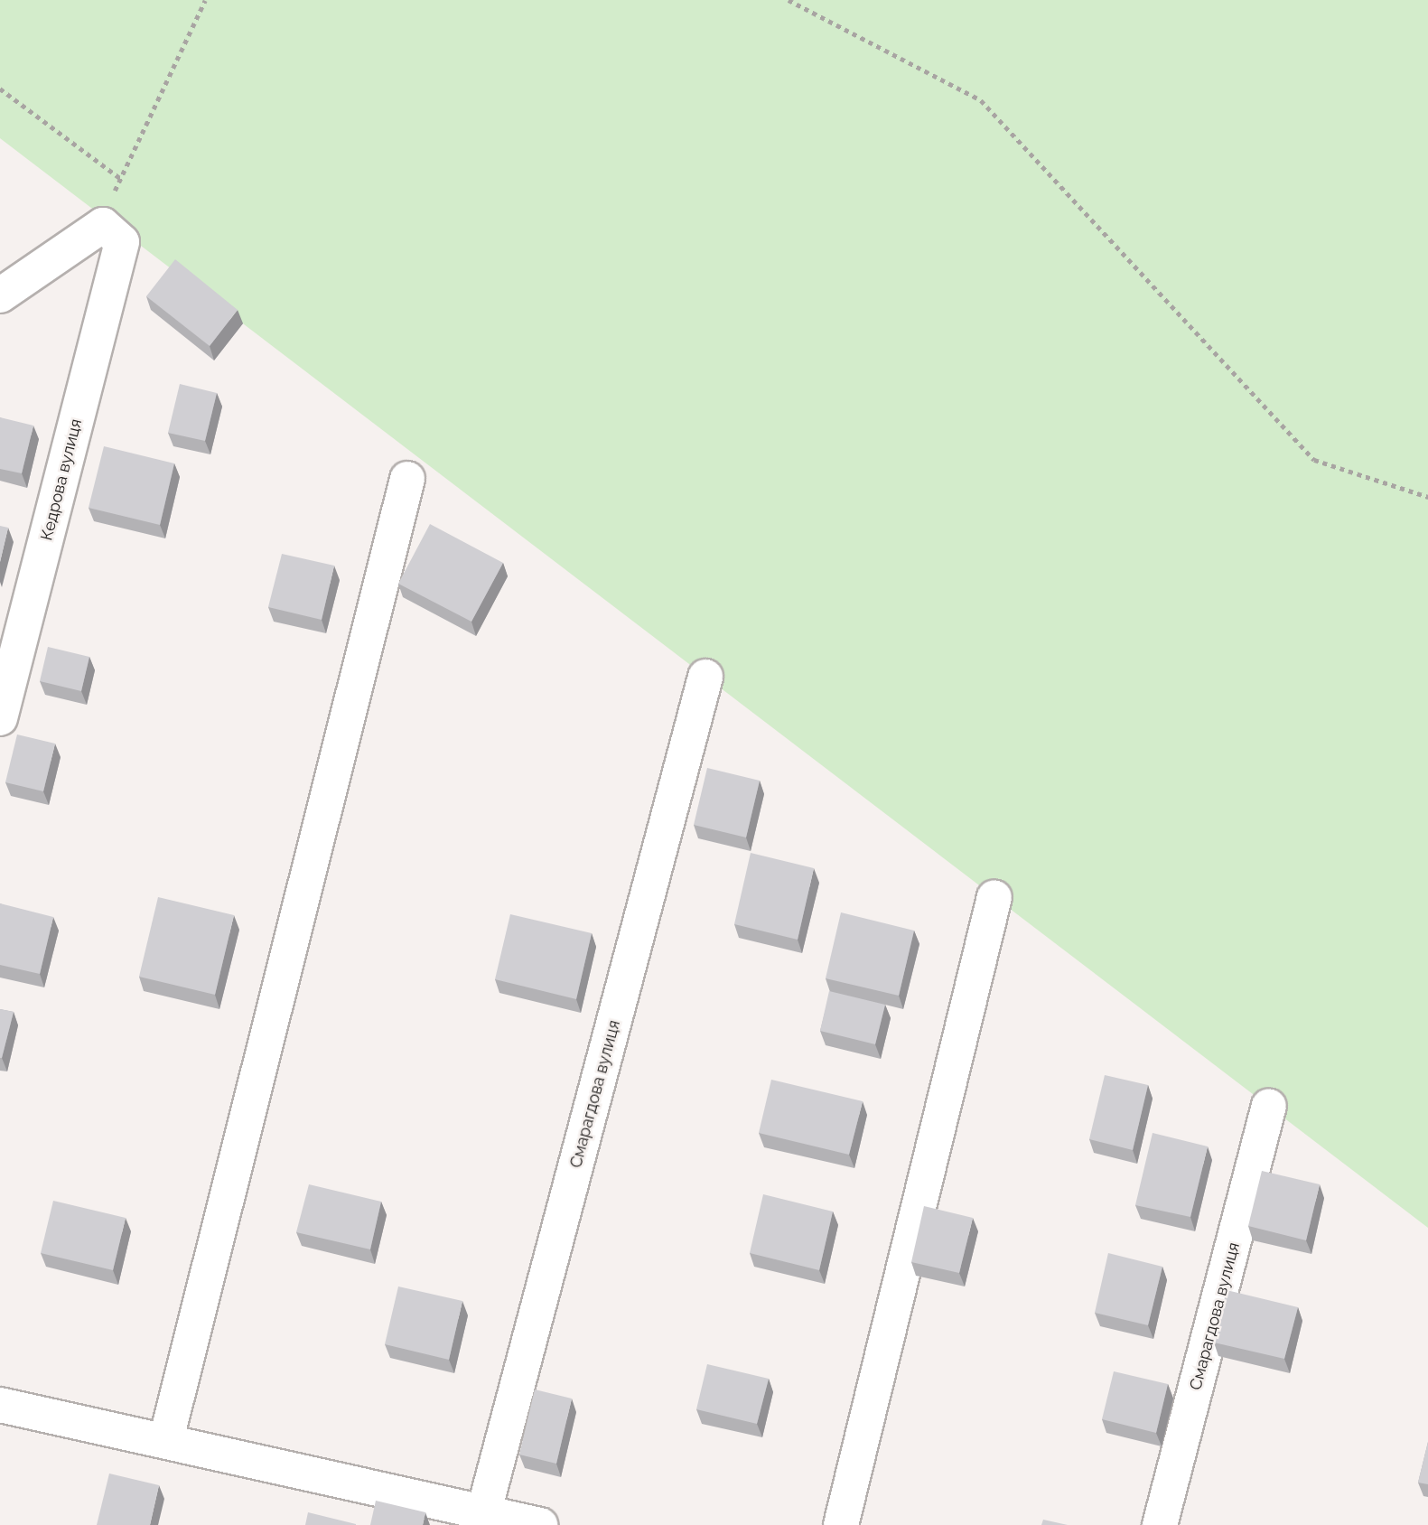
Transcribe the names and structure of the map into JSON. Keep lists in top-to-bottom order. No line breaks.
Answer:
{"streets":{"street":["Кедрова вулиця","Смарагдова вулиця"]}}
